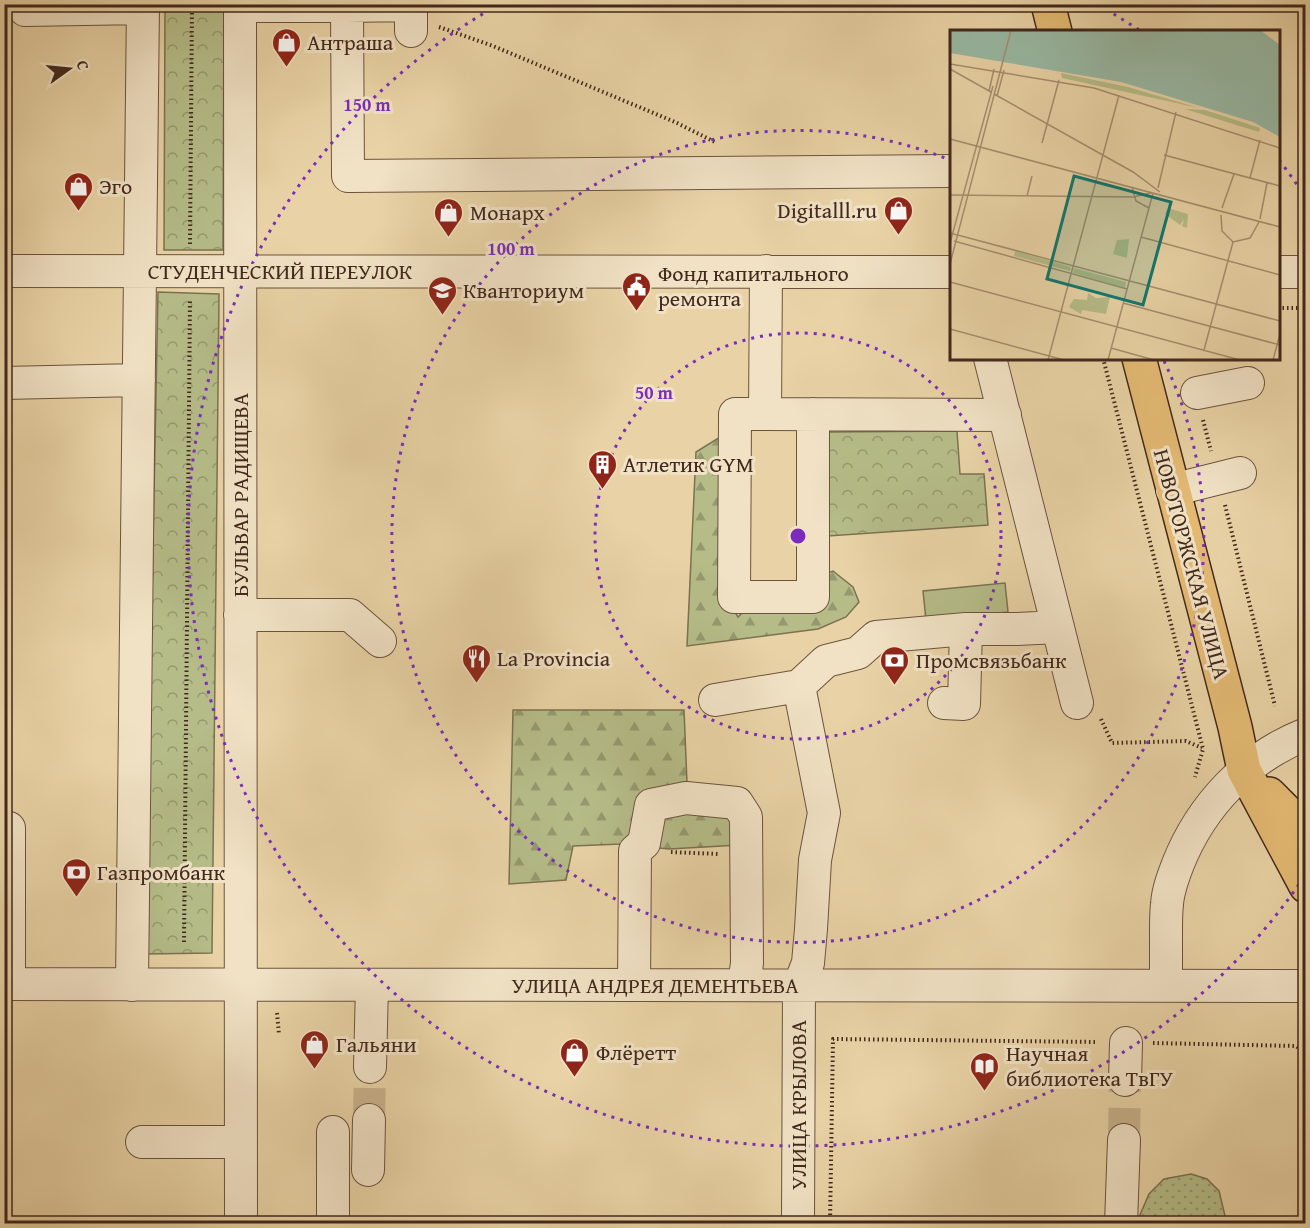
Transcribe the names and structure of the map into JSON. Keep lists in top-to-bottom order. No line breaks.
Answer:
{"streets":{"main road":["НОВОТОРЖСКАЯ УЛИЦА"],"street":["СТУДЕНЧЕСКИЙ ПЕРЕУЛОК","БУЛЬВАР РАДИЩЕВА","УЛИЦА АНДРЕЯ ДЕМЕНТЬЕВА","УЛИЦА КРЫЛОВА"]},"crossings":[["СТУДЕНЧЕСКИЙ ПЕРЕУЛОК","БУЛЬВАР РАДИЩЕВА"],["БУЛЬВАР РАДИЩЕВА","УЛИЦА АНДРЕЯ ДЕМЕНТЬЕВА"],["УЛИЦА АНДРЕЯ ДЕМЕНТЬЕВА","УЛИЦА КРЫЛОВА"]],"places":{"shop":["Антраша","Эго","Digitalll.ru","Монарх","Гальяни","Флёретт"],"public building":["Фонд капитального ремонта"],"school or university":["Кванториум"],"building":["Атлетик GYM"],"restaurant":["La Provincia"],"bank":["Промсвязьбанк","Газпромбанк"],"library":["Научная библиотека ТвГУ"]},"north":"right","rings":["150 m","100 m","50 m"]}
